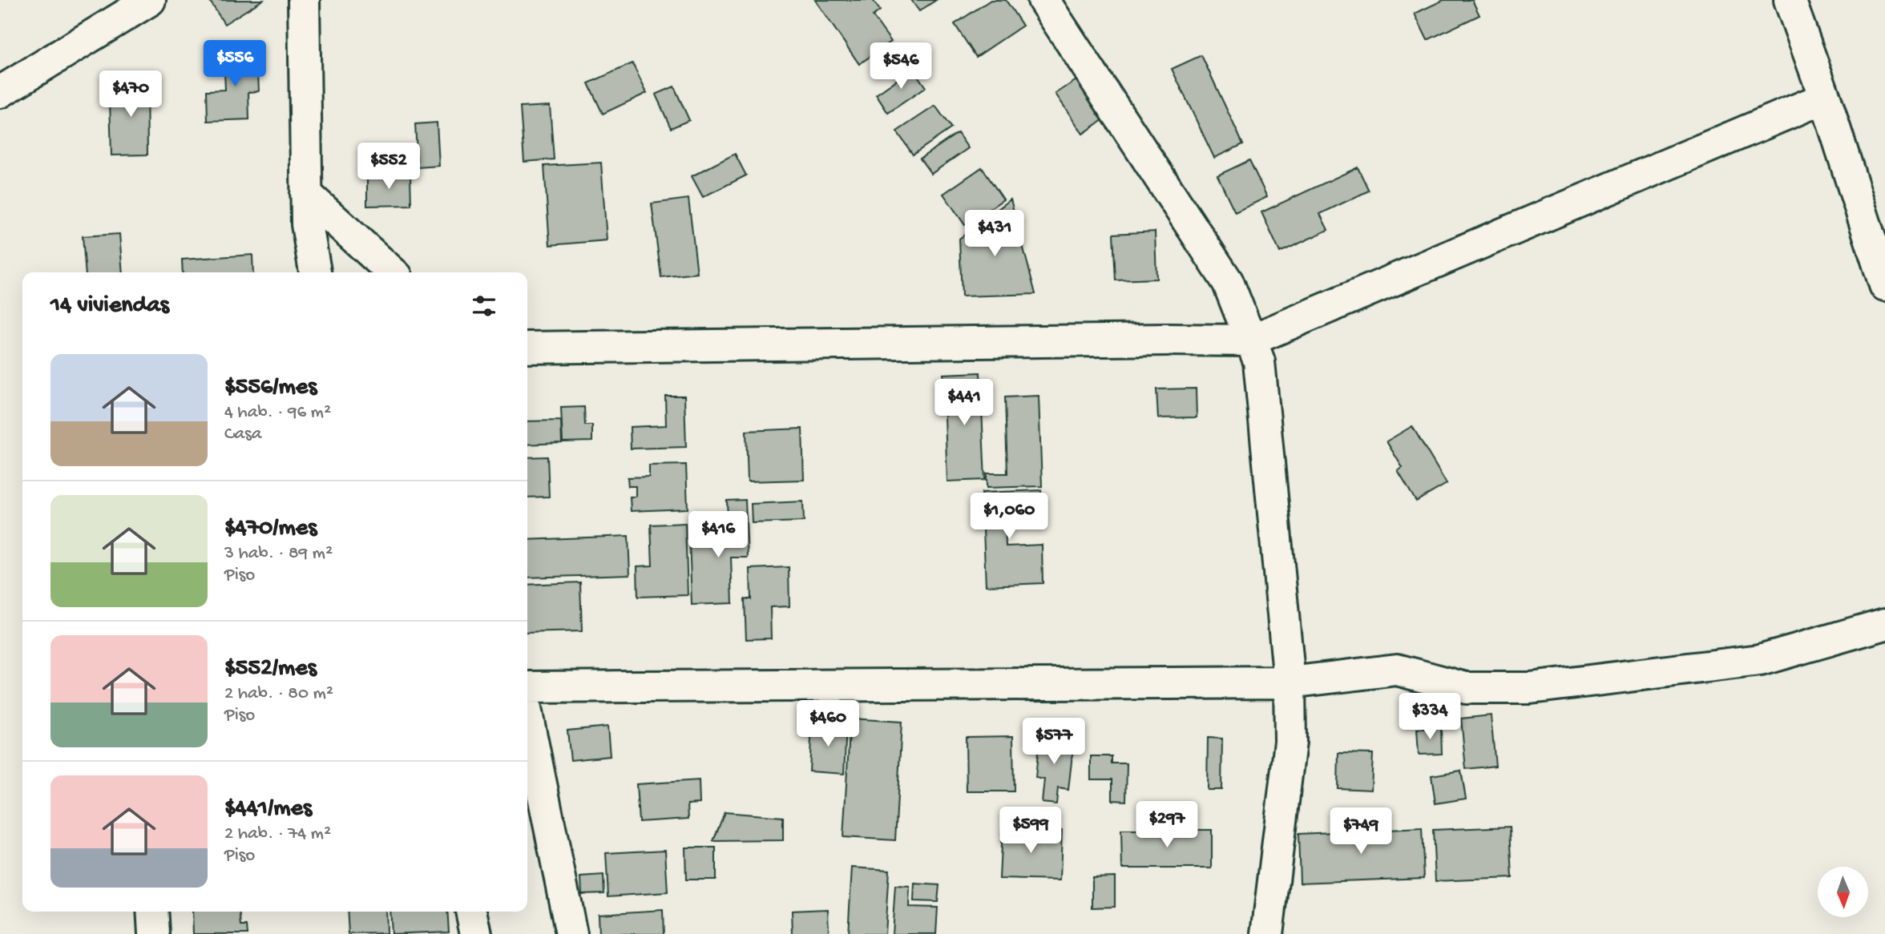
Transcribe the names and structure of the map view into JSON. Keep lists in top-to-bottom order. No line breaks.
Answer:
{"north":"bottom","page":{"price":["$556","$546","$470","$552","$431","$441","$1,060","$416","$334","$460","$577","$297","$599","$749"],"heading":"14 viviendas","list":[{"name":"$556/mes","note":"4 hab. · 96 m² · Casa"},{"name":"$470/mes","note":"3 hab. · 89 m² · Piso"},{"name":"$552/mes","note":"2 hab. · 80 m² · Piso"},{"name":"$441/mes","note":"2 hab. · 74 m² · Piso"}]}}
